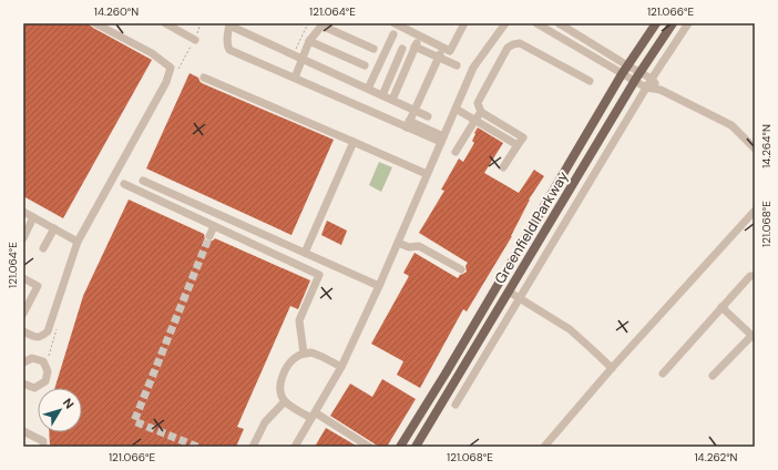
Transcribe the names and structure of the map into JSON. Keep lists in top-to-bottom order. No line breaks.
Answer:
{"streets":{"main road":["Greenfield Parkway"]},"north":"top right","coordinates":["14.260°N","121.064°E","121.066°E","14.264°N","121.068°E","14.262°N"]}
